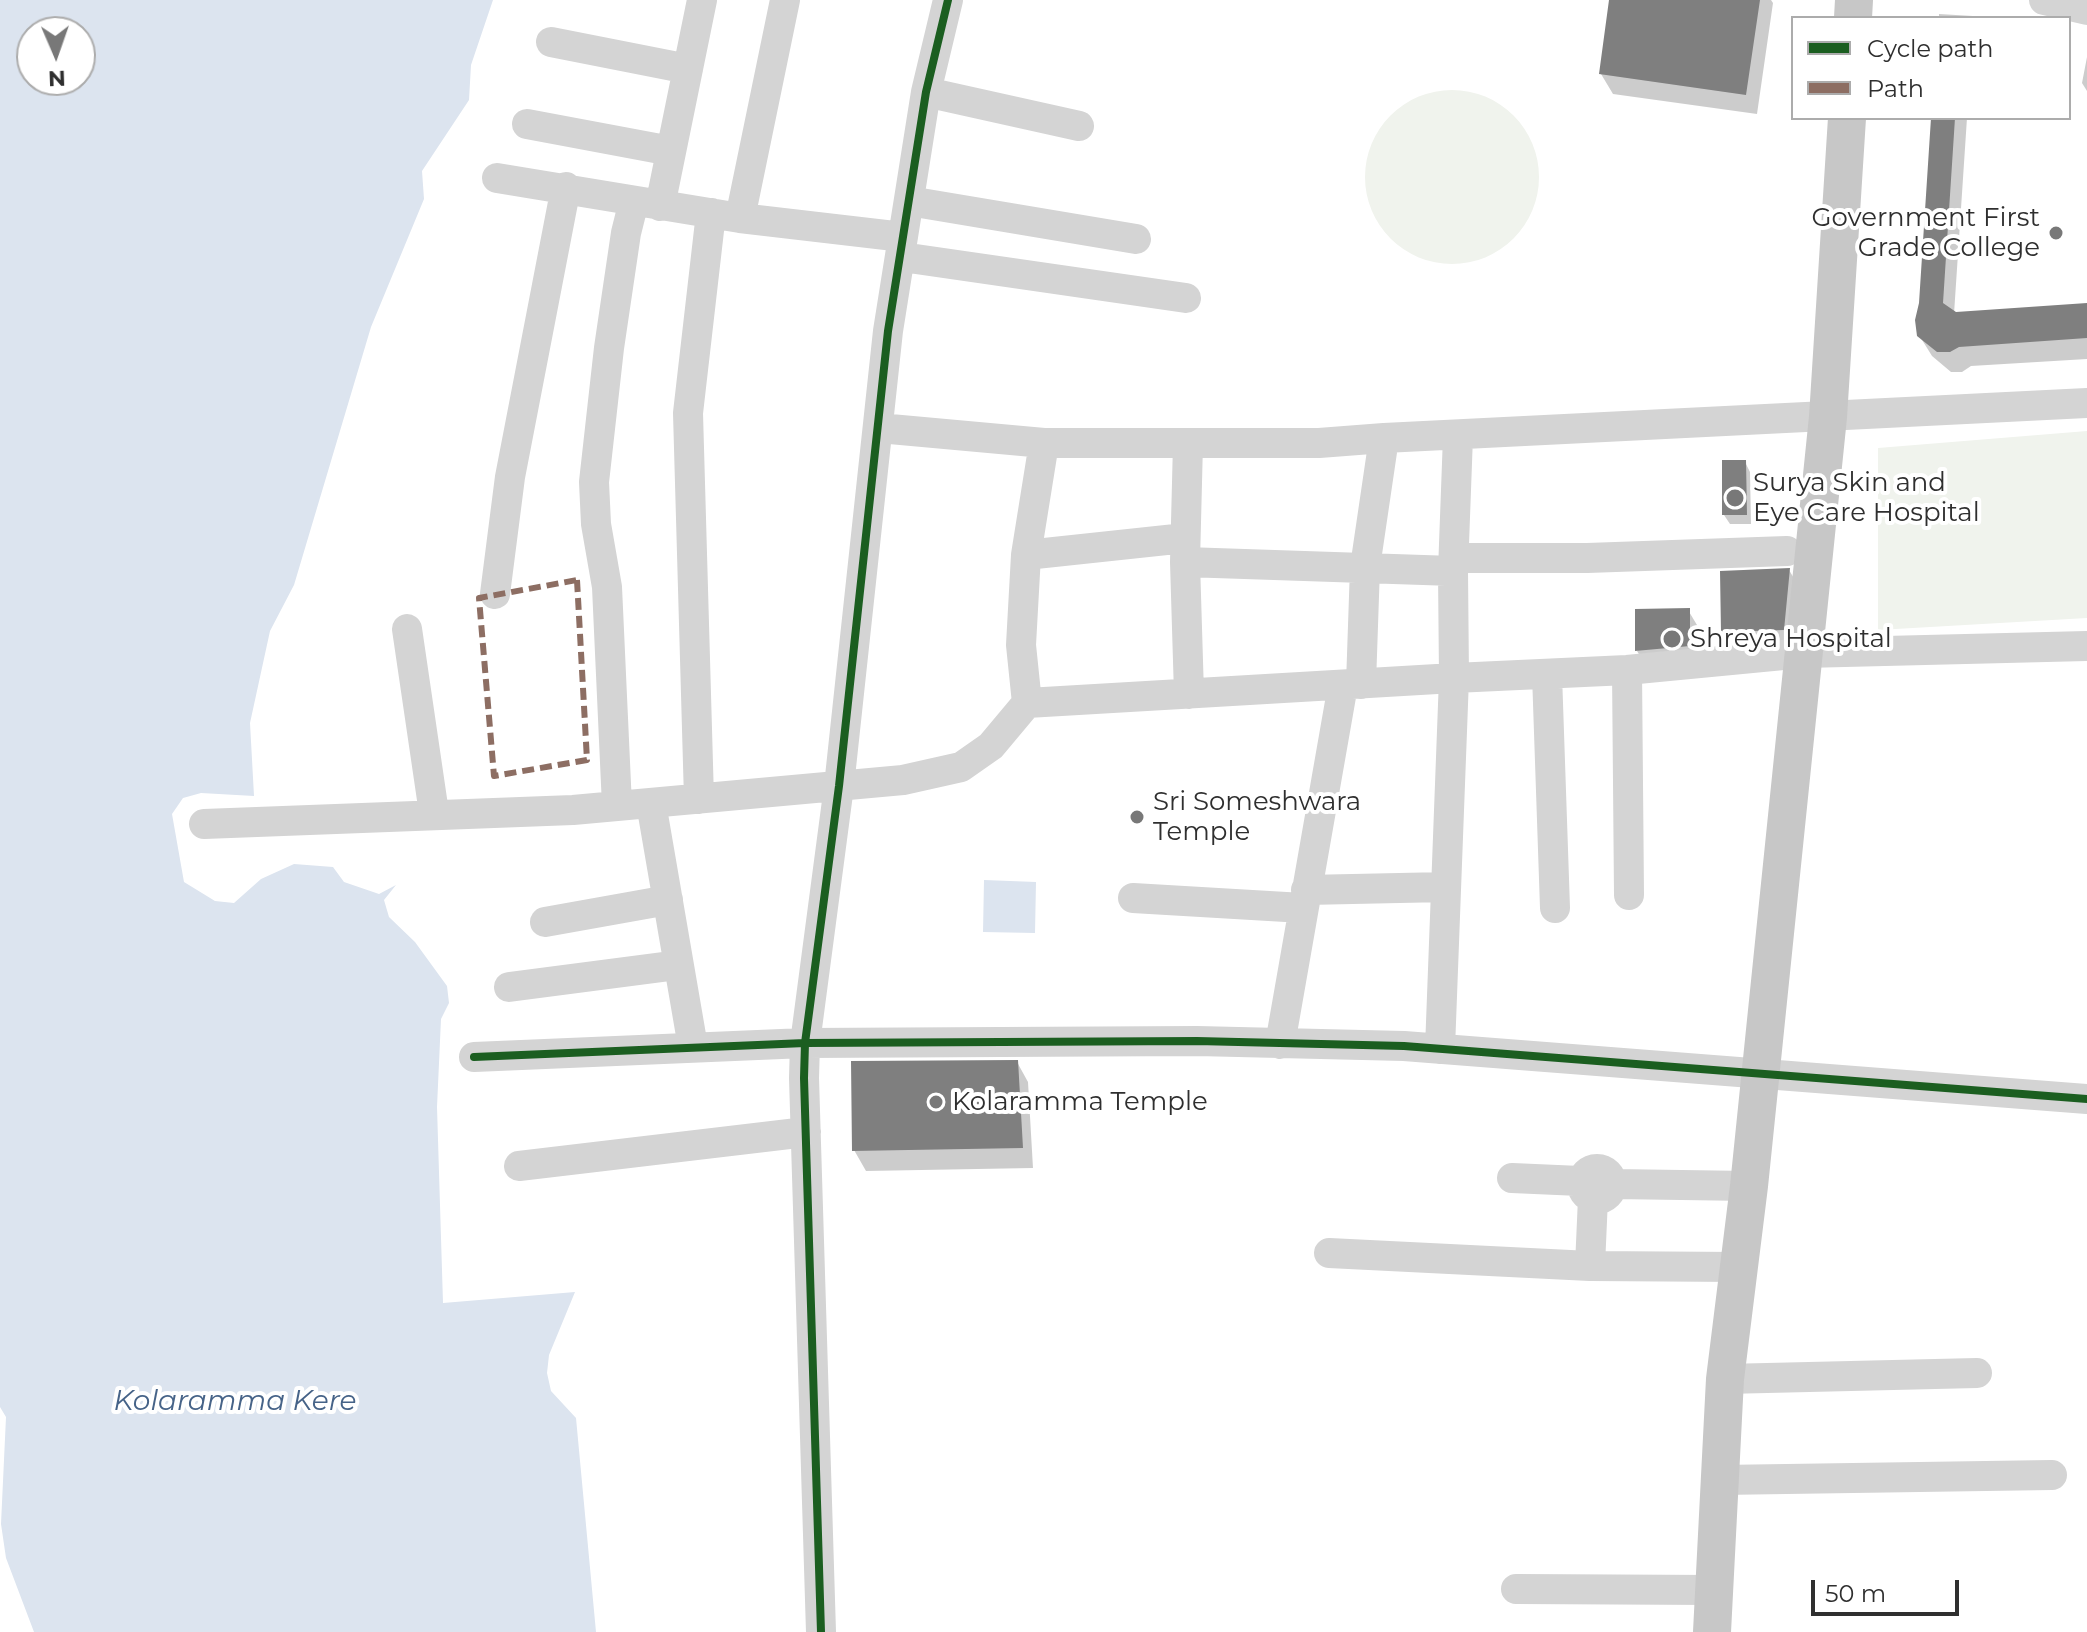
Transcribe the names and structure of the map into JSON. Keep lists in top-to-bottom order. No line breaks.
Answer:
{"water":["Kolaramma Kere"],"places":["Government First Grade College","Surya Skin and Eye Care Hospital","Shreya Hospital","Sri Someshwara Temple","Kolaramma Temple"],"legend":["Cycle path","Path"],"scale_bar":"50 m","north":"bottom"}
